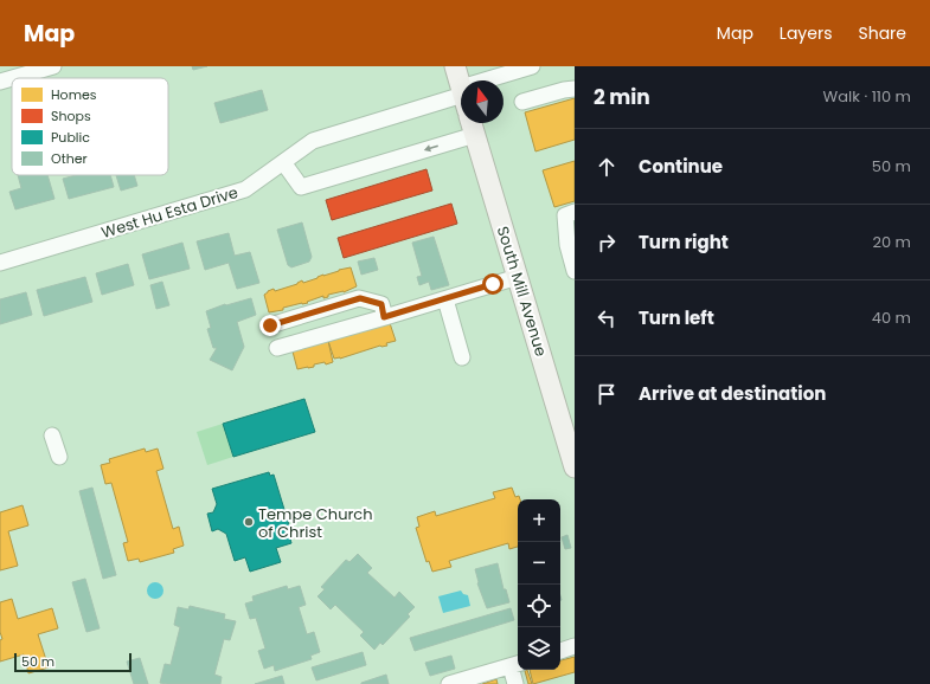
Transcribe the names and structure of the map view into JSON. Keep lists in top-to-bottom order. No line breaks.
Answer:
{"streets":{"main road":["South Mill Avenue"],"street":["West Hu Esta Drive"]},"places":["Tempe Church of Christ"],"legend":["Homes","Shops","Public","Other"],"scale_bar":"50 m","north":"top","page":{"header":"Map","nav":["Map","Layers","Share"],"heading":["2 min","Walk · 110 m"],"list":[["Continue","50 m"],["Turn right","20 m"],["Turn left","40 m"],"Arrive at destination"],"map_buttons":["+","−"],"scale":"50 m"}}
